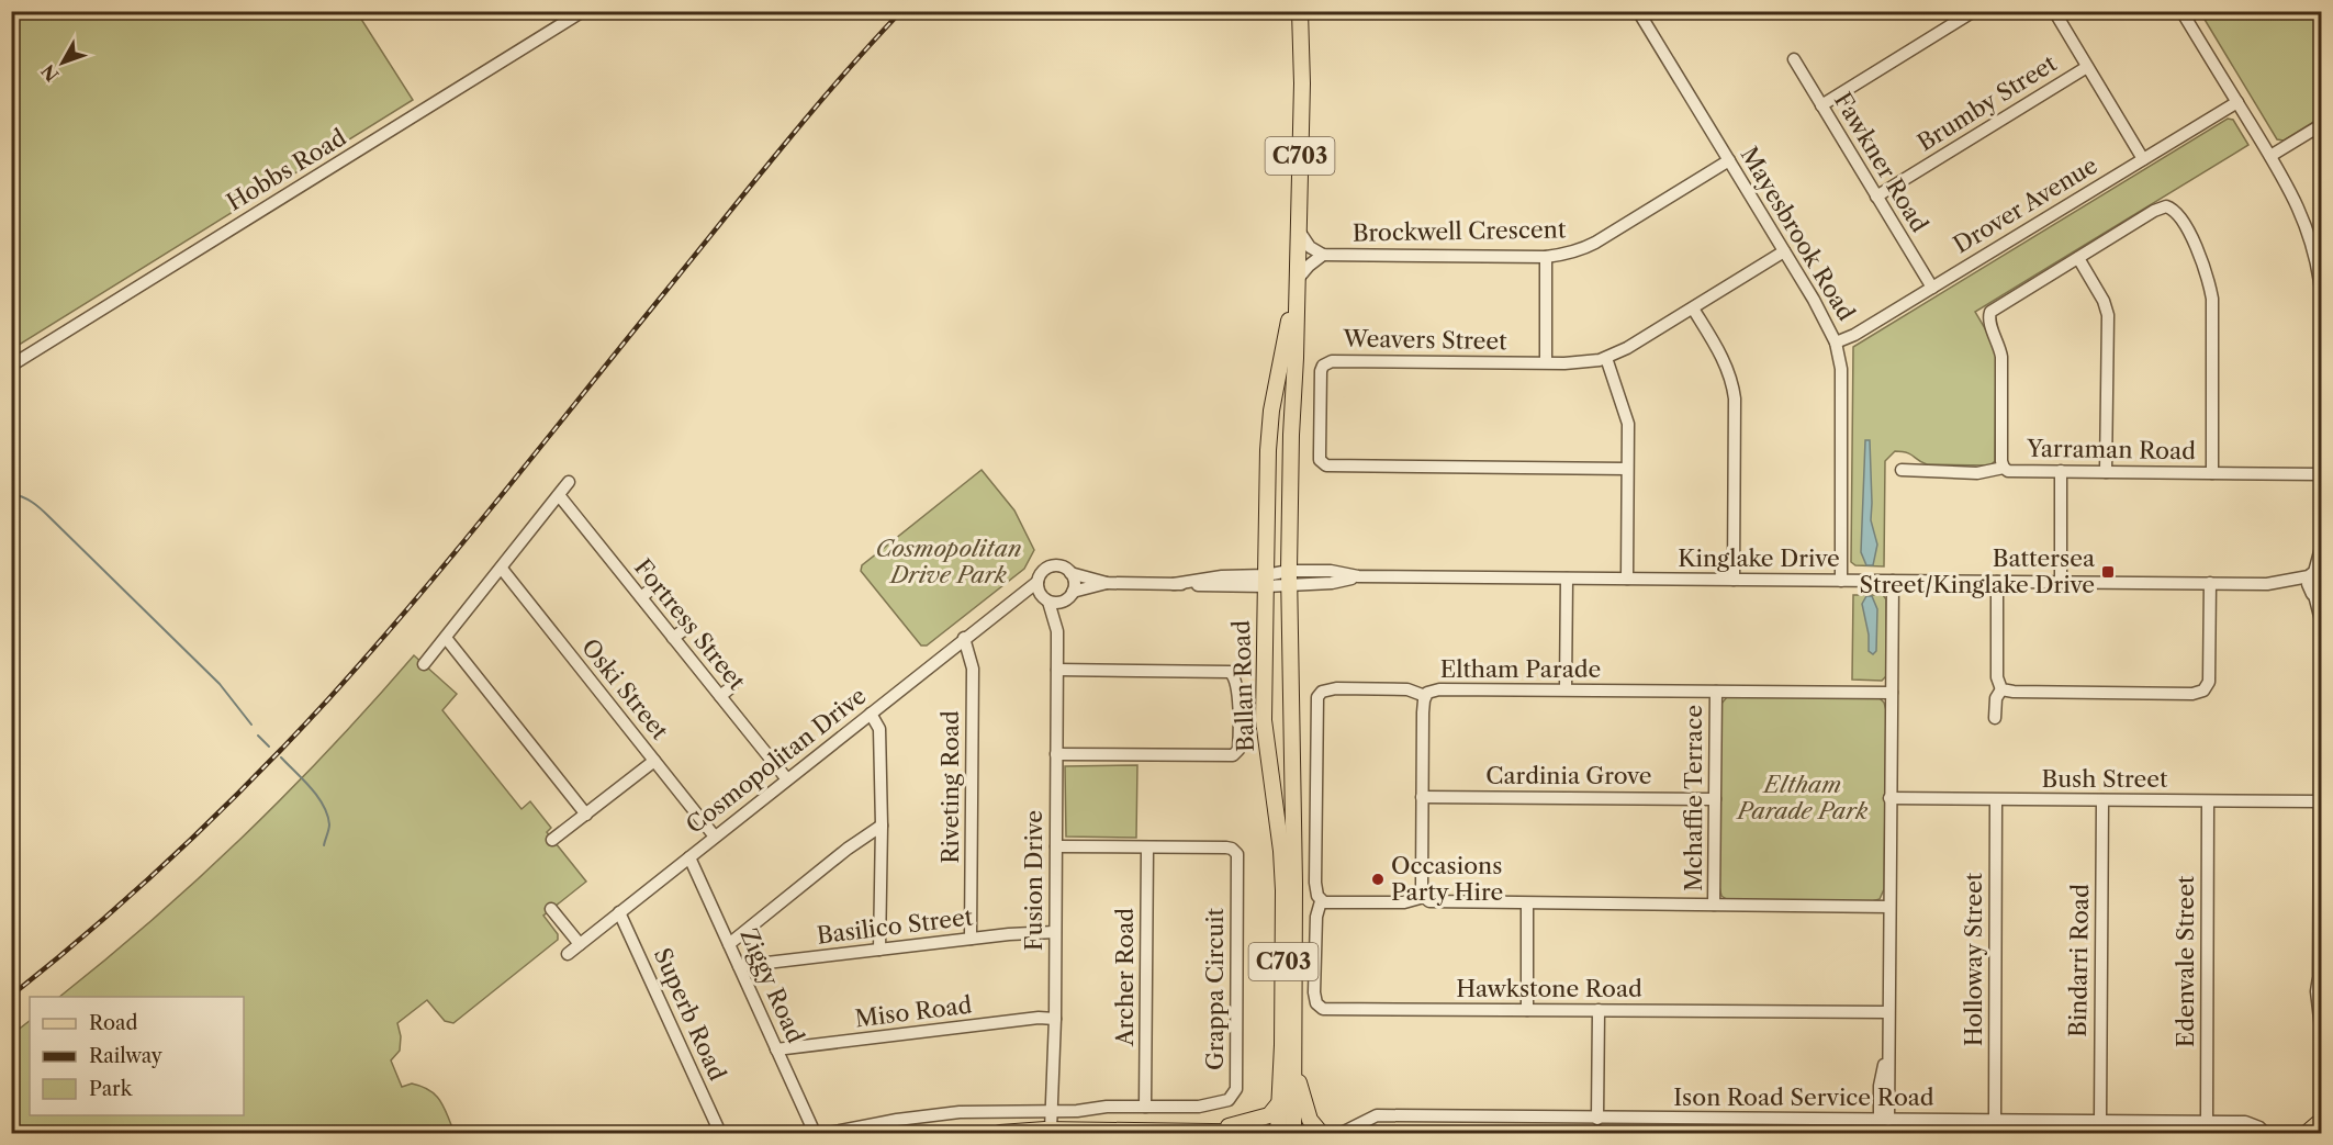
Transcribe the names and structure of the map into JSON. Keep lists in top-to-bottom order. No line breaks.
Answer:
{"streets":{"main road":["C703","Ballan Road"],"street":["Brumby Street","Fawkner Road","Hobbs Road","Drover Avenue","Brockwell Crescent","Mayesbrook Road","Weavers Street","Yarraman Road","Kinglake Drive","Fortress Street","Eltham Parade","Oski Street","Cosmopolitan Drive","Cardinia Grove","Bush Street","Riveting Road","Mchaffie Terrace","Fusion Drive","Basilico Street","Holloway Street","Bindarri Road","Edenvale Street","Archer Road","Ziggy Road","Grappa Circuit","Hawkstone Road","Miso Road","Superb Road","Ison Road Service Road"]},"crossings":[["Brumby Street","Fawkner Road"],["Fawkner Road","Drover Avenue"],["Drover Avenue","Mayesbrook Road"],["Brockwell Crescent","Mayesbrook Road"],["Brockwell Crescent","Ballan Road"],["Mayesbrook Road","Weavers Street"],["Mayesbrook Road","Kinglake Drive"],["Kinglake Drive","Ballan Road"],["Fortress Street","Cosmopolitan Drive"],["Eltham Parade","Cardinia Grove"],["Eltham Parade","Mchaffie Terrace"],["Oski Street","Cosmopolitan Drive"],["Cosmopolitan Drive","Riveting Road"],["Cosmopolitan Drive","Fusion Drive"],["Cosmopolitan Drive","Ziggy Road"],["Cosmopolitan Drive","Superb Road"],["Cardinia Grove","Mchaffie Terrace"],["Bush Street","Holloway Street"],["Bush Street","Bindarri Road"],["Bush Street","Edenvale Street"],["Riveting Road","Basilico Street"],["Fusion Drive","Basilico Street"],["Fusion Drive","Grappa Circuit"],["Fusion Drive","Miso Road"],["Basilico Street","Ziggy Road"],["Holloway Street","Ison Road Service Road"],["Bindarri Road","Ison Road Service Road"],["Edenvale Street","Ison Road Service Road"],["Archer Road","Grappa Circuit"],["Ziggy Road","Miso Road"]],"parks":["Cosmopolitan Drive Park","Eltham Parade Park"],"places":{"transit":["Battersea Street/Kinglake Drive"],"other":["Occasions Party Hire"]},"legend":["Road","Railway","Park"],"north":"bottom left"}
